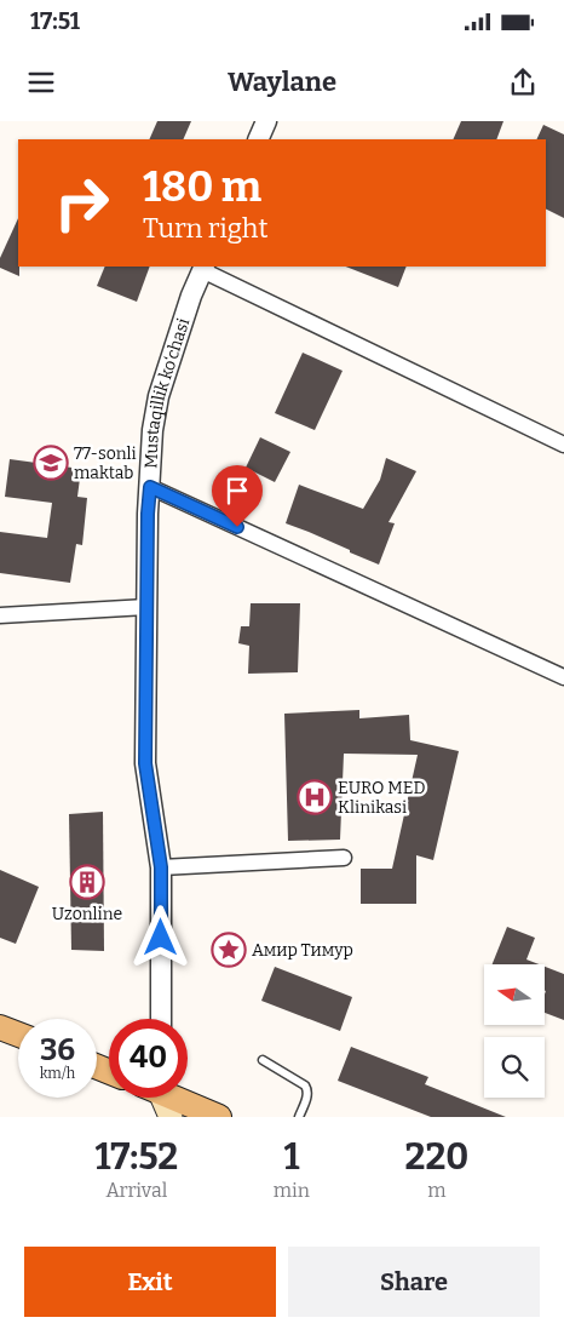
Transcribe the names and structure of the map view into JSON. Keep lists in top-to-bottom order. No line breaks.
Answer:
{"streets":{"street":["Mustaqillik ko‘chasi"]},"places":{"school or university":["77-sonli maktab"],"hospital":["EURO MED Klinikasi"],"building":["Uzonline"],"place":["Амир Тимур"]},"north":"left","page":{"status":"17:51","header":"Waylane","turn":["180 m","Turn right"],"speed":"36 km/h","limit":"40","eta":["17:52","Arrival","1","min","220","m"],"buttons":["Exit","Share"]}}
